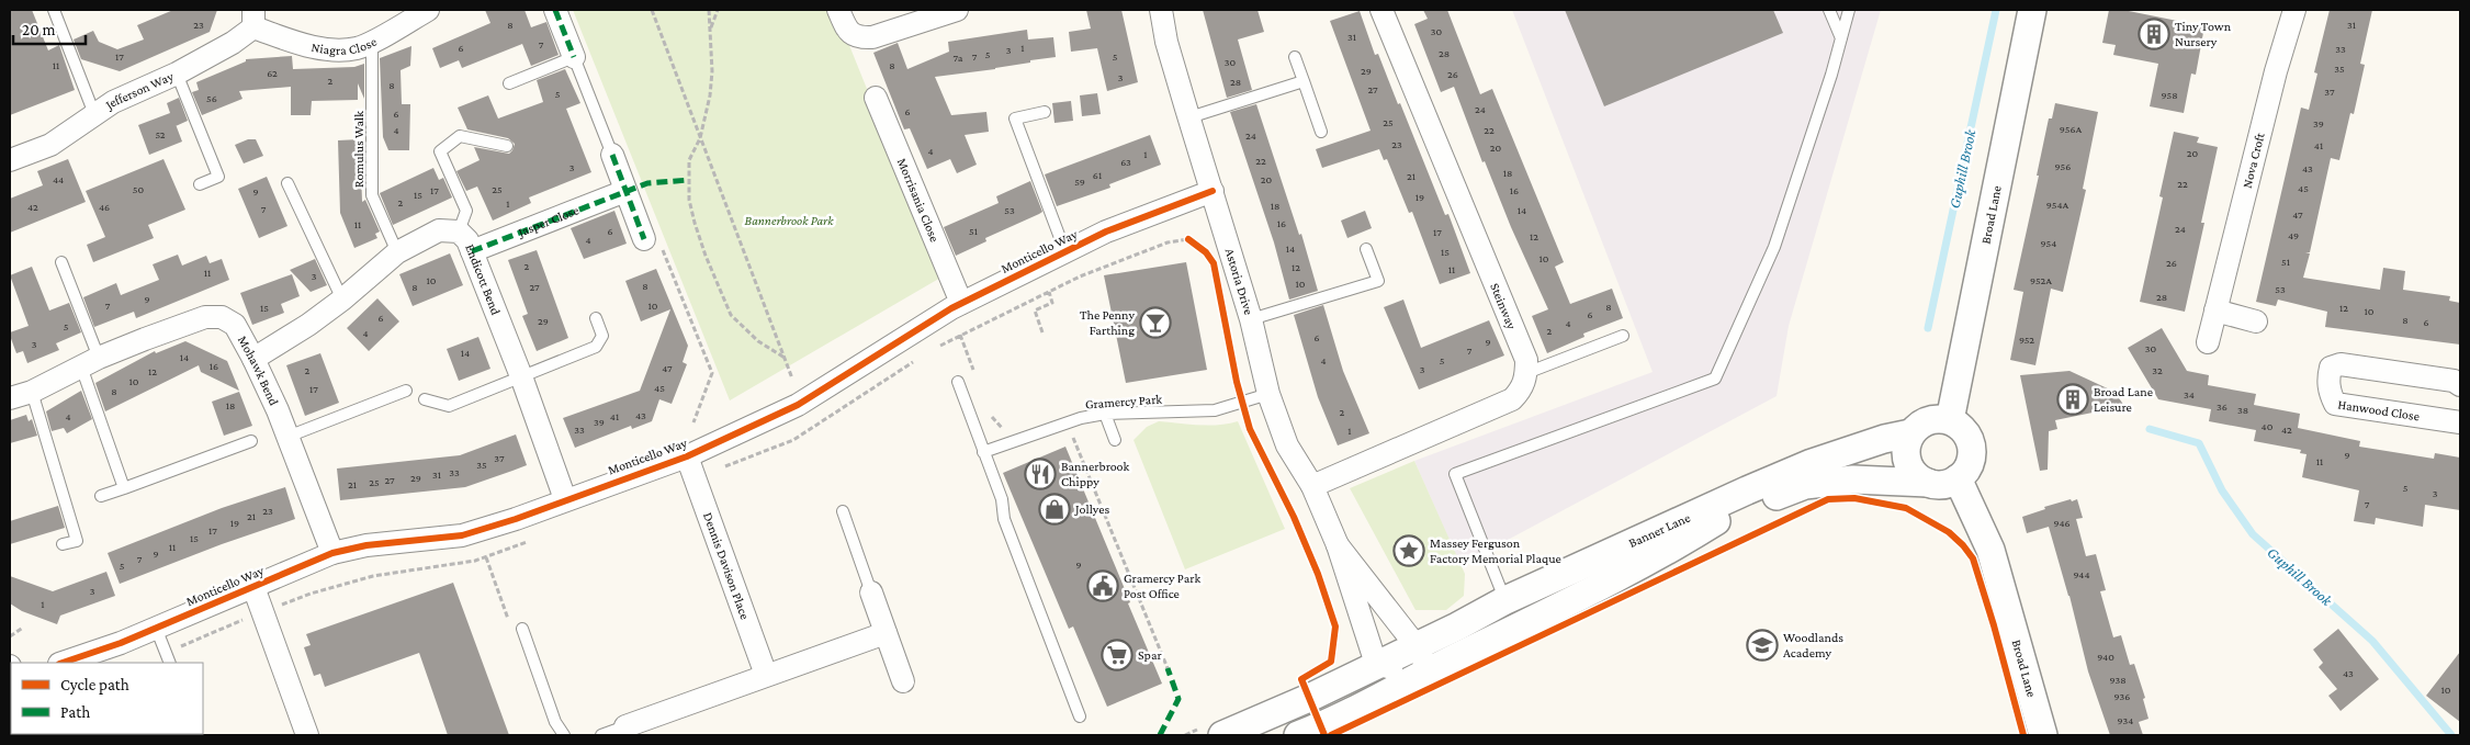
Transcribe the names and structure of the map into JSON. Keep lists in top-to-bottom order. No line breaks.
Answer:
{"streets":{"street":["Niagra Close","Jefferson Way","Nova Croft","Morrisania Close","Broad Lane","Jasper Close","Monticello Way","Endicott Bend","Astoria Drive","Steinway","Mohawk Bend","Hanwood Close","Banner Lane","Dennis Davison Place"],"lane":["Romulus Walk","Gramercy Park"]},"crossings":[["Niagra Close","Jefferson Way"],["Niagra Close","Romulus Walk"],["Romulus Walk","Endicott Bend"],["Morrisania Close","Monticello Way"],["Broad Lane","Banner Lane"],["Jasper Close","Endicott Bend"],["Monticello Way","Endicott Bend"],["Monticello Way","Astoria Drive"],["Monticello Way","Mohawk Bend"],["Monticello Way","Dennis Davison Place"],["Endicott Bend","Mohawk Bend"],["Astoria Drive","Gramercy Park"],["Astoria Drive","Banner Lane"]],"water":["Guphill Brook"],"parks":["Bannerbrook Park"],"places":{"building":["Tiny Town Nursery","Broad Lane Leisure"],"bar":["The Penny Farthing"],"restaurant":["Bannerbrook Chippy"],"shop":["Jollyes"],"place":["Massey Ferguson Factory Memorial Plaque"],"public building":["Gramercy Park Post Office"],"school or university":["Woodlands Academy"],"supermarket":["Spar"]},"house_numbers":["23","8","31","30","31","7","6","1","33","3","28","5","17","7","5","7a","30","11","8","35","29","62","26","3","2","28","8","27","37","5","958","56","24","6","6","25","39","956A","4","22","52","24","23","41","20","4","20","1","22","63","956","3","43","18","61","21","44","20","59","22","45","50","25","17","16","9","15","19","2","1","954A","18","42","46","7","53","14","47","16","11","24","6","51","17","49","12","4","954","14","15","10","51","26","2","12","11","11","3","10","952A","10","8","8","27","53","28","9","7","10","8","15","12","10","6","6","8","29","6","4","5","2","4","6","952","9","3","30","7","14","14","4","5","16","47","3","2","32","12","10","45","17","8","34","18","36","38","2","43","4","41","39","40","33","42","1","9","37","11","35","33","31","29","27","25","21","5","3","7","23","21","19","946","17","15","11","9","7","9","5","944","3","1","940","43","938","10","936","934"],"legend":["Cycle path","Path"],"scale_bar":"20 m"}
